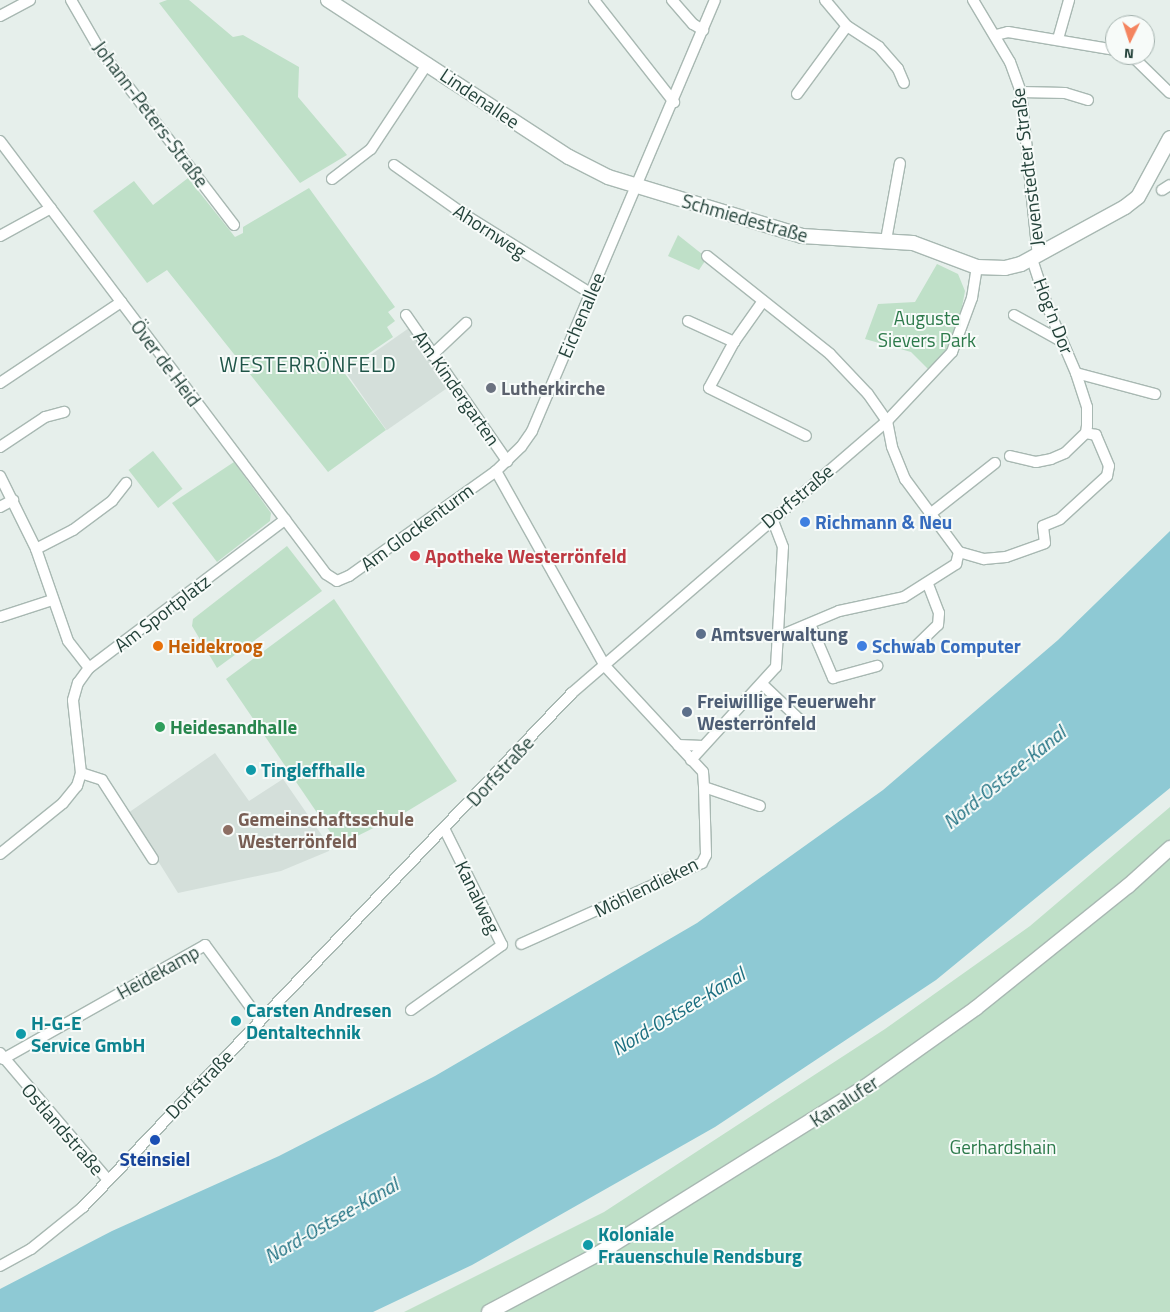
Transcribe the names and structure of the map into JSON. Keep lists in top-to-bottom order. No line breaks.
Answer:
{"streets":{"street":["Lindenallee","Johann-Peters-Straße","Jevenstedter Straße","Schmiedestraße","Ahornweg","Eichenallee","Hog'n Dor","Över de Heid","Am Kindergarten","Dorfstraße","Am Glockenturm","Am Sportplatz","Möhlendieken","Kanalweg","Heidekamp","Kanalufer","Ostlandstraße"]},"crossings":[["Lindenallee","Schmiedestraße"],["Lindenallee","Eichenallee"],["Jevenstedter Straße","Schmiedestraße"],["Jevenstedter Straße","Hog'n Dor"],["Schmiedestraße","Eichenallee"],["Schmiedestraße","Hog'n Dor"],["Schmiedestraße","Dorfstraße"],["Ahornweg","Eichenallee"],["Eichenallee","Am Kindergarten"],["Eichenallee","Am Glockenturm"],["Över de Heid","Am Glockenturm"],["Över de Heid","Am Sportplatz"],["Dorfstraße","Möhlendieken"],["Dorfstraße","Kanalweg"],["Dorfstraße","Heidekamp"],["Dorfstraße","Ostlandstraße"],["Heidekamp","Ostlandstraße"]],"districts":["WESTERRÖNFELD"],"water":["Nord-Ostsee-Kanal"],"parks":["Auguste Sievers Park","Gerhardshain"],"places":["Lutherkirche","Richmann & Neu","Apotheke Westerrönfeld","Amtsverwaltung","Heidekroog","Schwab Computer","Freiwillige Feuerwehr Westerrönfeld","Heidesandhalle","Tingleffhalle","Gemeinschaftsschule Westerrönfeld","Carsten Andresen Dentaltechnik","H-G-E Service GmbH","Steinsiel","Koloniale Frauenschule Rendsburg"],"north":"bottom"}
